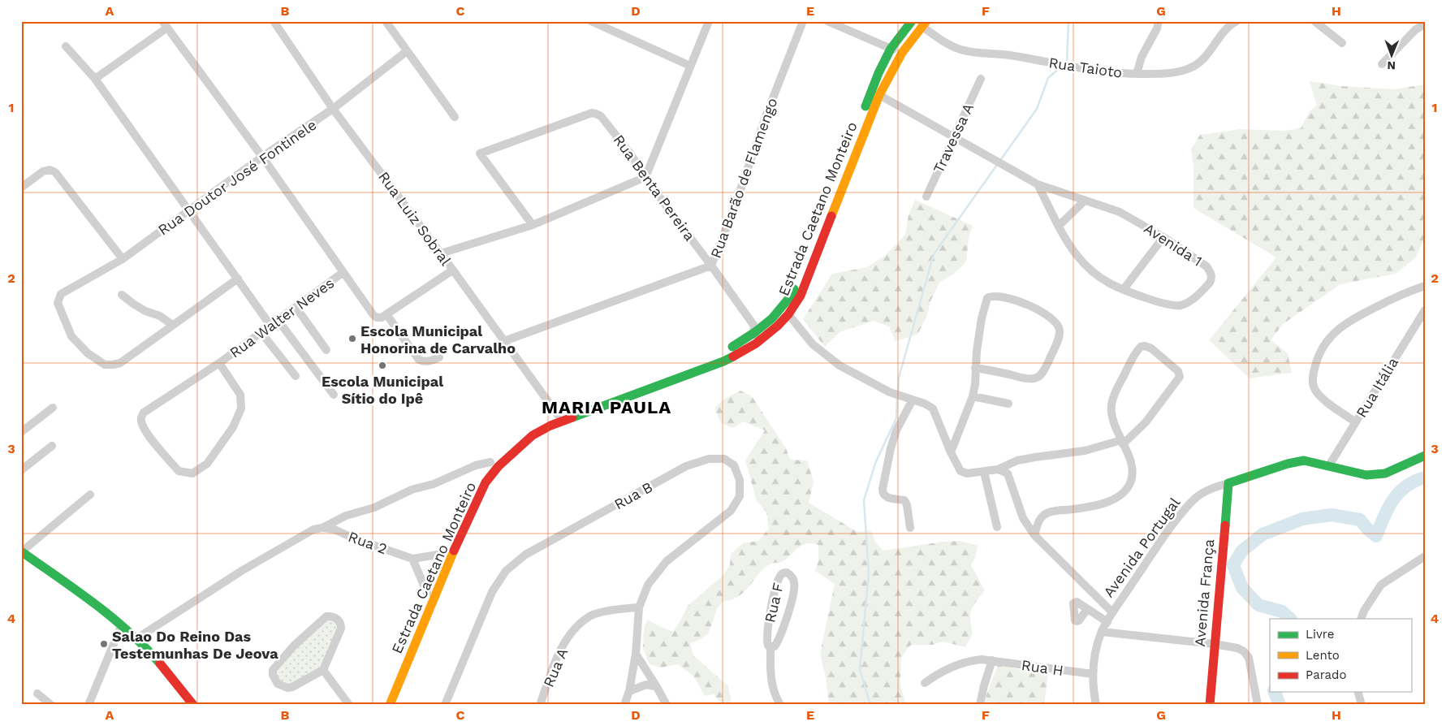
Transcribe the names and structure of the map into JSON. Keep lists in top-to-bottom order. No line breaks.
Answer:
{"streets":{"main road":["Estrada Caetano Monteiro","Avenida Portugal","Avenida França"],"street":["Rua Taioto","Travessa A","Rua Doutor José Fontinele","Rua Barão de Flamengo","Rua Benta Pereira","Rua Luiz Sobral","Avenida 1","Rua Walter Neves","Rua Itália","Rua B","Rua 2","Rua F","Rua A","Rua H"]},"crossings":[["Rua Taioto","Estrada Caetano Monteiro"],["Travessa A","Avenida 1"],["Rua Doutor José Fontinele","Rua Luiz Sobral"],["Rua Barão de Flamengo","Rua Benta Pereira"],["Rua Barão de Flamengo","Rua Luiz Sobral"],["Rua Benta Pereira","Estrada Caetano Monteiro"],["Estrada Caetano Monteiro","Rua Luiz Sobral"],["Estrada Caetano Monteiro","Avenida 1"],["Estrada Caetano Monteiro","Rua 2"],["Rua Itália","Avenida Portugal"],["Rua B","Rua A"],["Avenida Portugal","Avenida França"],["Avenida Portugal","Rua H"]],"districts":["MARIA PAULA"],"places":["Escola Municipal Honorina de Carvalho","Escola Municipal Sítio do Ipê","Salao Do Reino Das Testemunhas De Jeova"],"legend":["Livre","Lento","Parado"],"north":"bottom","grid":{"columns":["A","B","C","D","E","F","G","H"],"rows":["1","2","3","4"]}}
